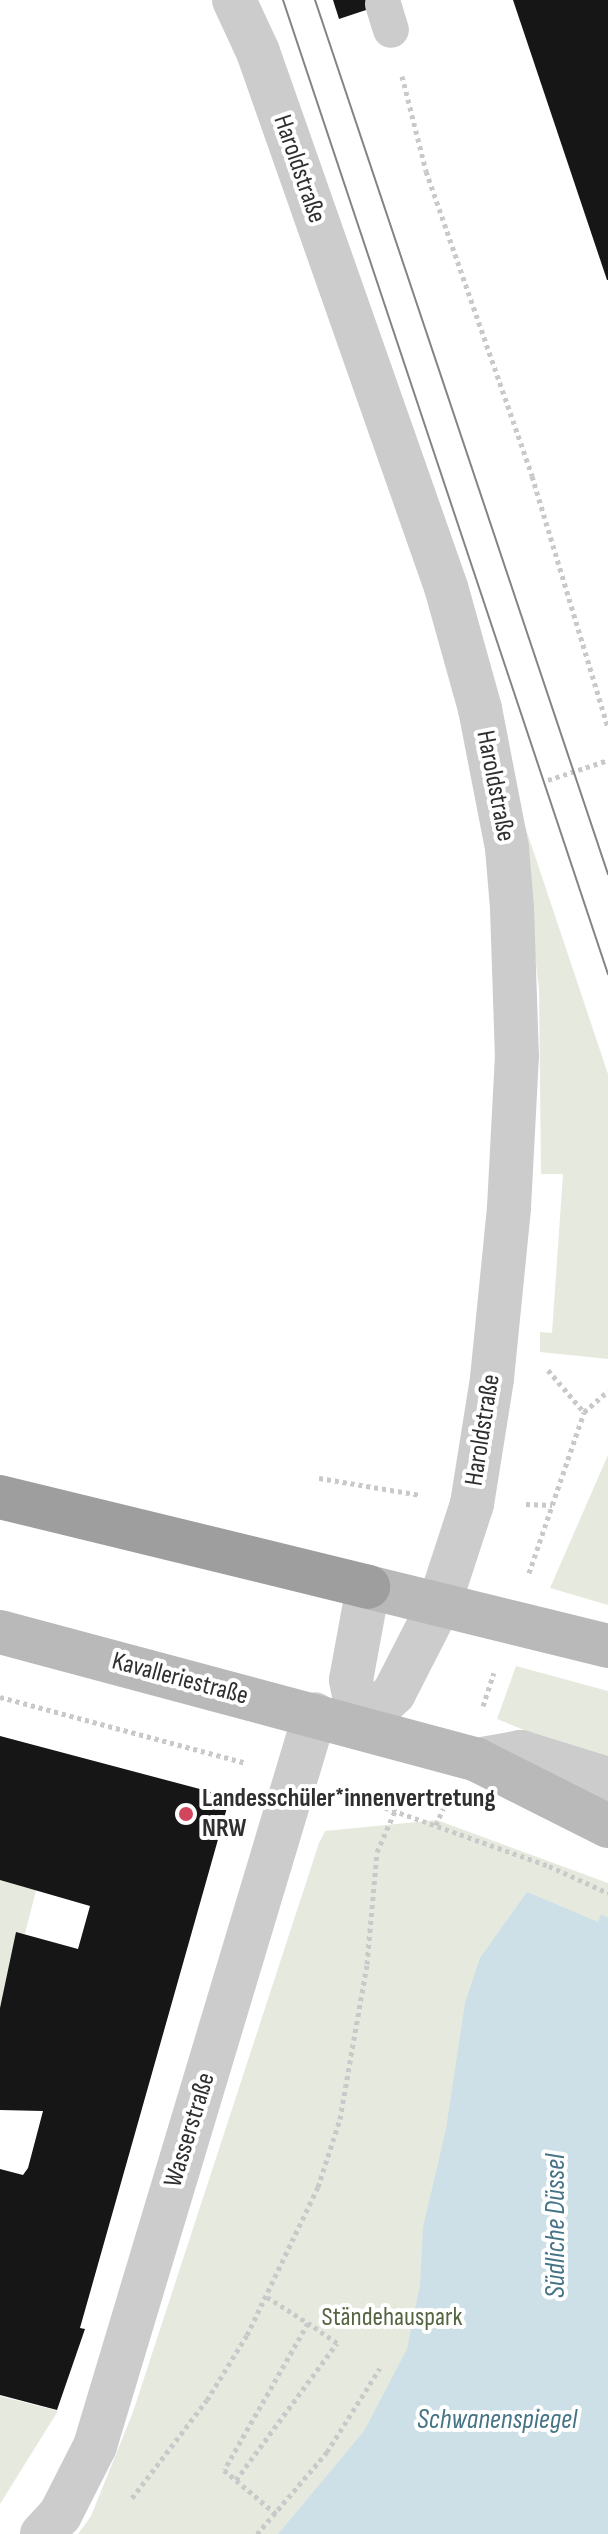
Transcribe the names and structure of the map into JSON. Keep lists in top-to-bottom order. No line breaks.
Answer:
{"streets":{"main road":["Kavalleriestraße"],"street":["Haroldstraße","Wasserstraße"]},"crossings":[["Haroldstraße","Kavalleriestraße"],["Kavalleriestraße","Wasserstraße"]],"water":["Südliche Düssel","Schwanenspiegel"],"parks":["Ständehauspark"],"places":["Landesschüler*innenvertretung NRW"]}
